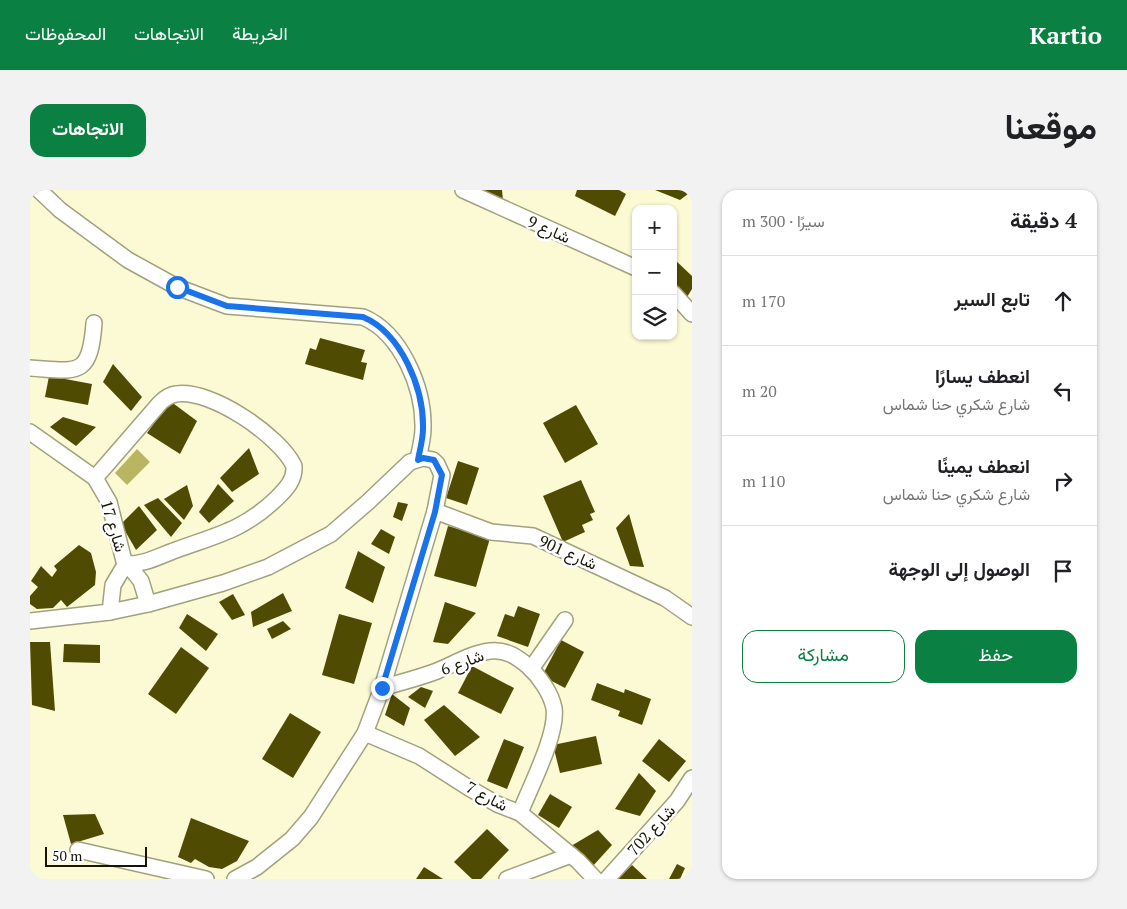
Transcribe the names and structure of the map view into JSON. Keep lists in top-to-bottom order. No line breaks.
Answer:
{"streets":{"street":["شارع 9","شارع 17","شارع 901","شارع 6","شارع 7","شارع 702"]},"crossings":[["شارع 6","شارع 7"]],"scale_bar":"50 m","page":{"header":"Kartio","nav":["الخريطة","الاتجاهات","المحفوظات"],"title":"موقعنا","buttons":["الاتجاهات",["حفظ","مشاركة"]],"heading":["4 دقيقة","سيرًا · 300 m"],"map_buttons":["+","−"],"list":[["تابع السير","170 m"],["انعطف يسارًا","شارع شكري حنا شماس","20 m"],["انعطف يمينًا","شارع شكري حنا شماس","110 m"],"الوصول إلى الوجهة"],"scale":"50 m"}}
